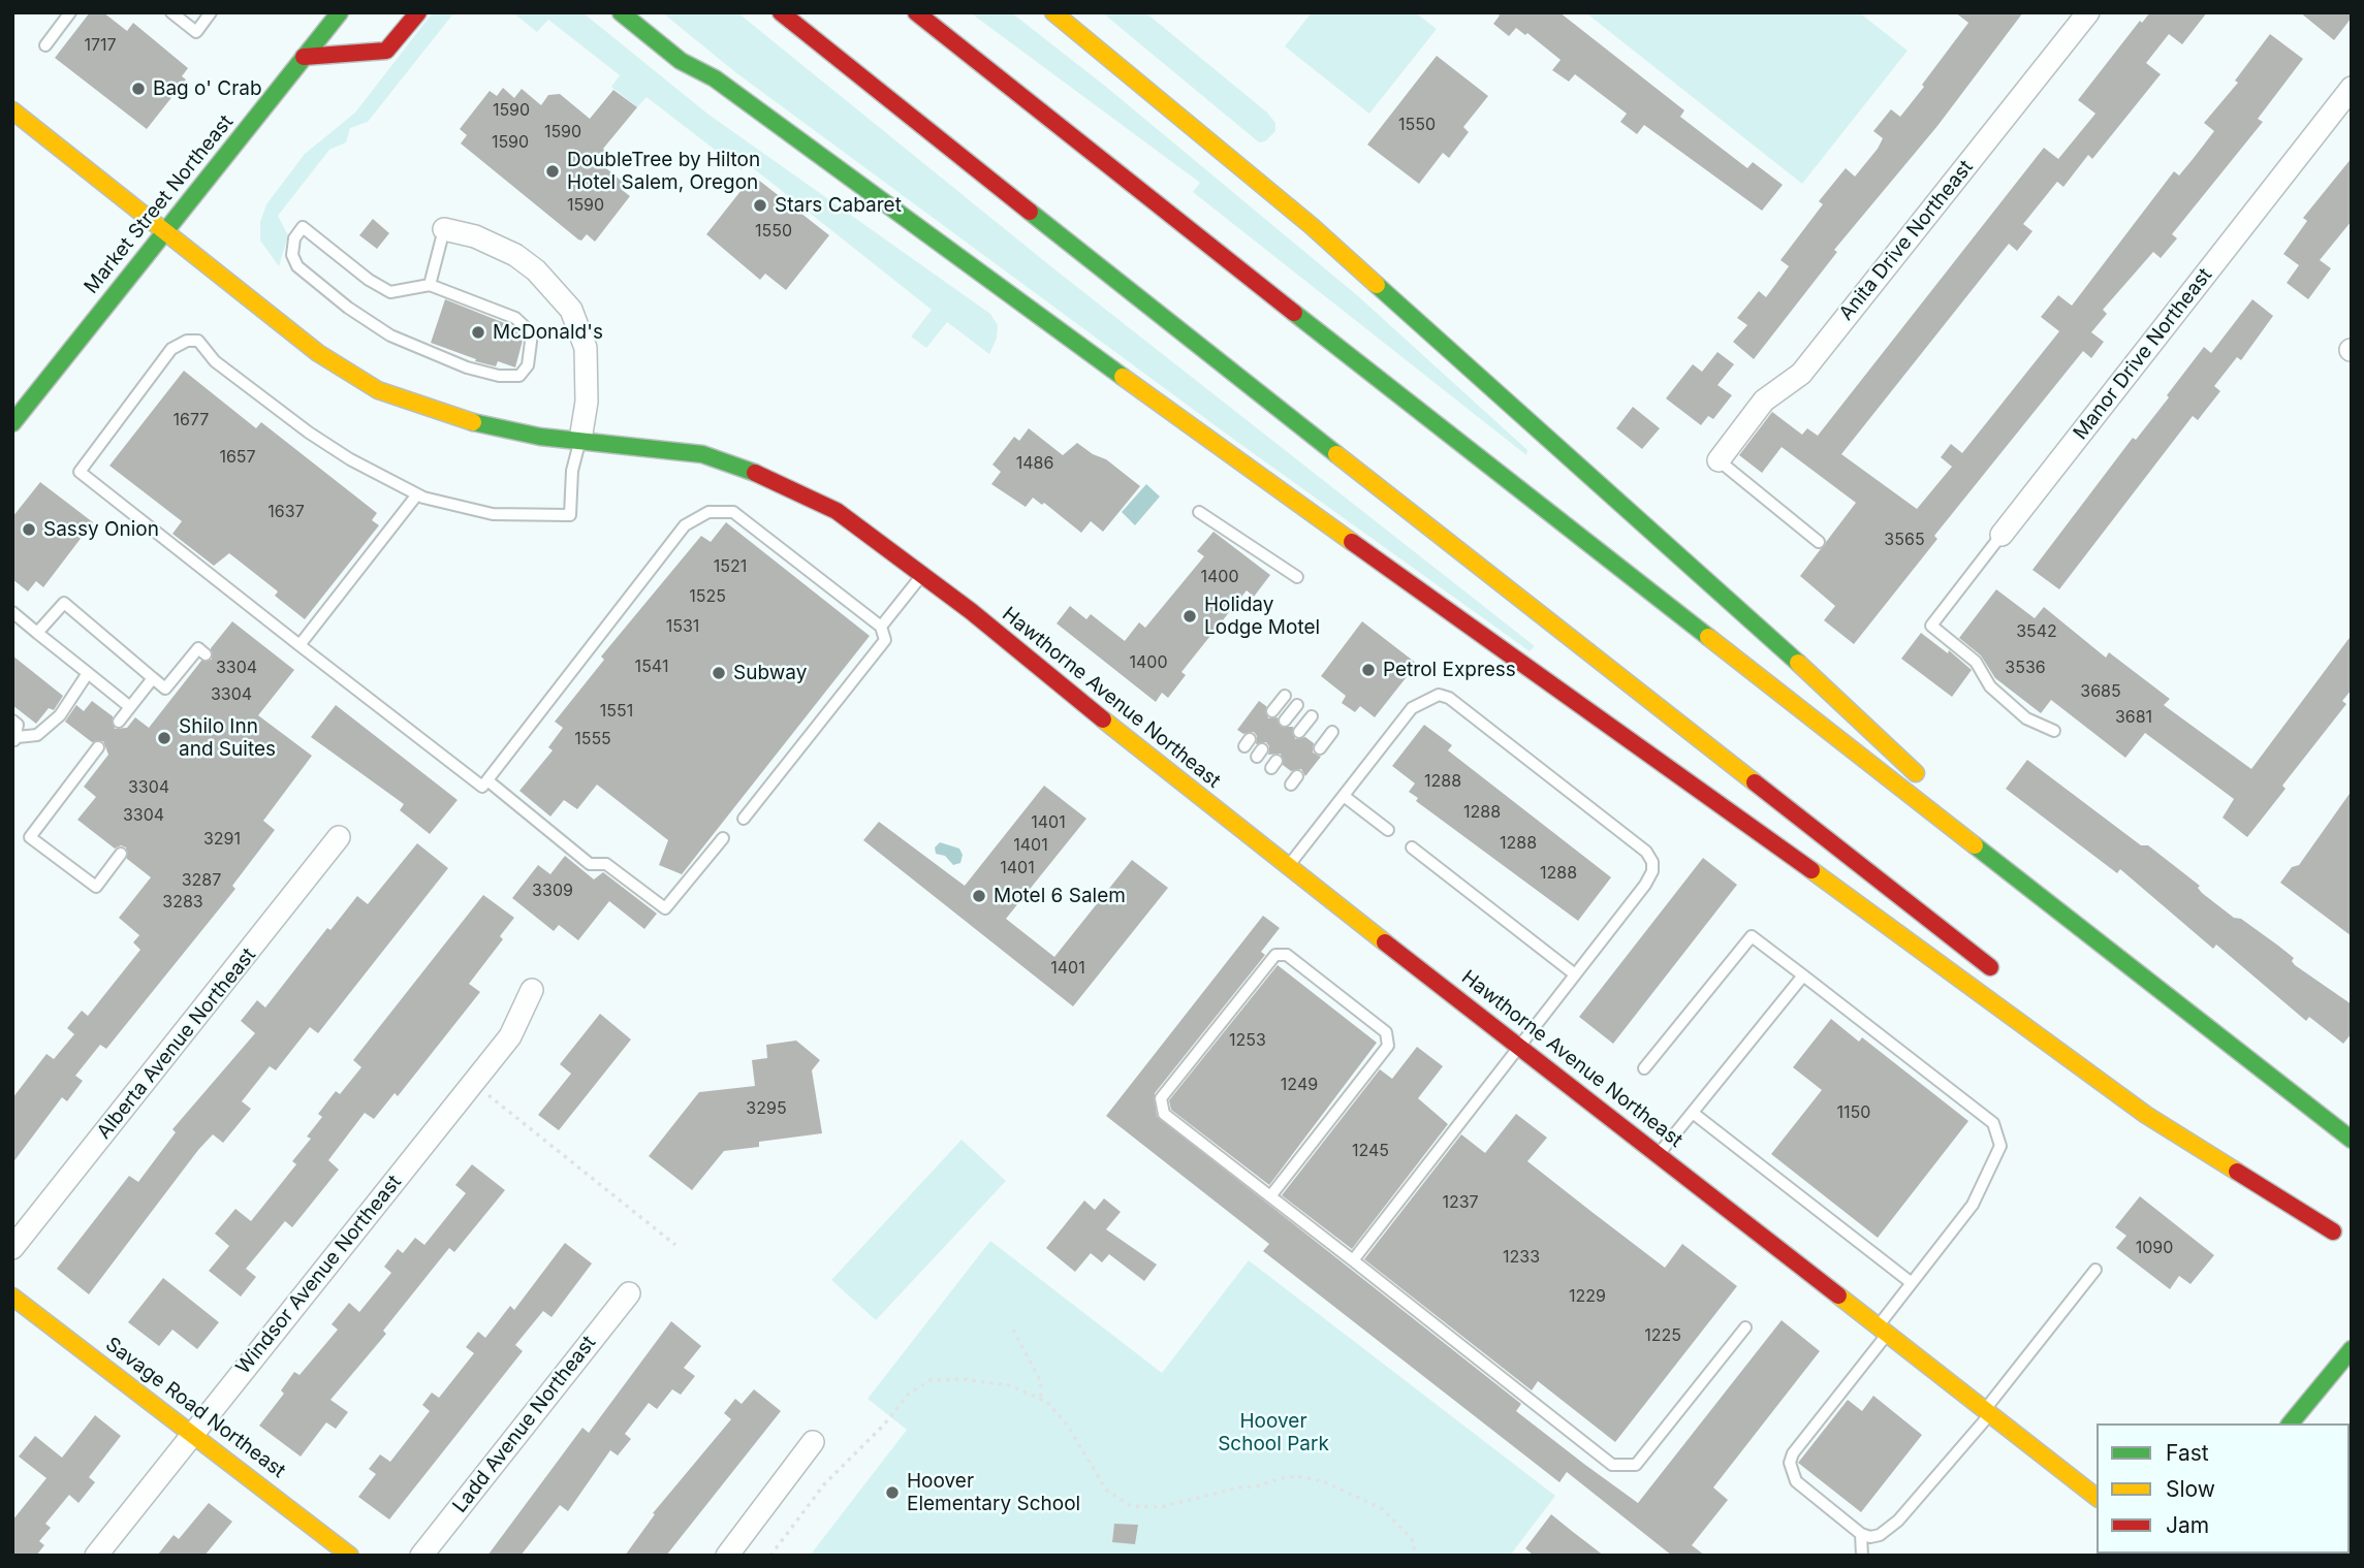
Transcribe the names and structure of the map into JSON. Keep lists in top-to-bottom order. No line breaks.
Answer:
{"streets":{"main road":["Market Street Northeast","Hawthorne Avenue Northeast","Savage Road Northeast"],"street":["Anita Drive Northeast","Manor Drive Northeast","Alberta Avenue Northeast","Windsor Avenue Northeast","Ladd Avenue Northeast"]},"crossings":[["Market Street Northeast","Hawthorne Avenue Northeast"],["Windsor Avenue Northeast","Savage Road Northeast"]],"parks":["Hoover School Park"],"places":["Bag o' Crab","DoubleTree by Hilton Hotel Salem, Oregon","Stars Cabaret","McDonald's","Sassy Onion","Holiday Lodge Motel","Petrol Express","Subway","Shilo Inn and Suites","Motel 6 Salem","Hoover Elementary School"],"house_numbers":["1717","1590","1550","1590","1590","1590","1550","1677","1657","1486","1637","3565","1521","1400","1525","1531","3542","1400","1541","3304","3536","3685","3304","1551","3681","1555","1288","3304","1288","3304","1401","3291","1288","1401","1401","1288","3287","3309","3283","1401","1253","1249","3295","1150","1245","1237","1090","1233","1229","1225"],"legend":["Fast","Slow","Jam"]}
